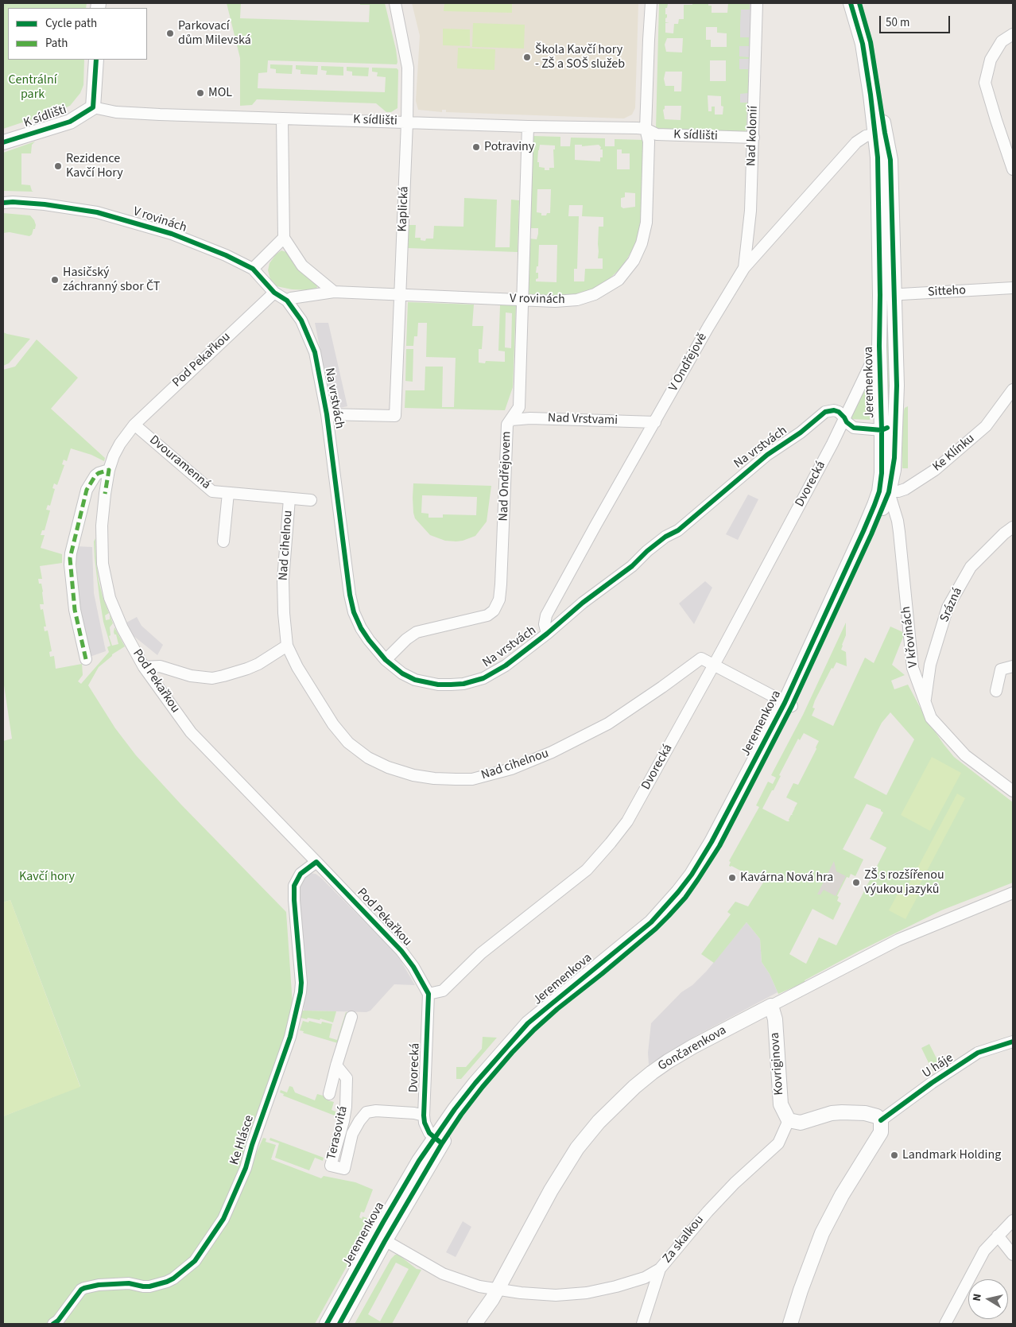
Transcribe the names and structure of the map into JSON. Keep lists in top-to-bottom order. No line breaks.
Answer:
{"streets":{"street":["K sídlišti","Nad kolonií","Kaplická","V rovinách","Sitteho","Pod Pekařkou","V Ondřejově","Jeremenkova","Na vrstvách","Nad Vrstvami","Ke Klínku","Dvouramenná","Nad Ondřejovem","Dvorecká","Nad cihelnou","Srázná","V křovinách","Gončarenkova","Kovriginova","U háje","Terasovitá","Ke Hlásce","Za skalkou"]},"crossings":[["K sídlišti","Nad kolonií"],["K sídlišti","Kaplická"],["K sídlišti","V rovinách"],["K sídlišti","Nad Ondřejovem"],["Nad kolonií","V Ondřejově"],["Kaplická","V rovinách"],["Kaplická","Na vrstvách"],["V rovinách","Pod Pekařkou"],["V rovinách","Na vrstvách"],["V rovinách","Nad Ondřejovem"],["Sitteho","Jeremenkova"],["Pod Pekařkou","Dvouramenná"],["Pod Pekařkou","Dvorecká"],["Pod Pekařkou","Ke Hlásce"],["V Ondřejově","Jeremenkova"],["V Ondřejově","Na vrstvách"],["V Ondřejově","Nad Vrstvami"],["Jeremenkova","Na vrstvách"],["Jeremenkova","Ke Klínku"],["Jeremenkova","Dvorecká"],["Jeremenkova","Nad cihelnou"],["Jeremenkova","V křovinách"],["Jeremenkova","Za skalkou"],["Na vrstvách","Nad Ondřejovem"],["Na vrstvách","Dvorecká"],["Nad Vrstvami","Nad Ondřejovem"],["Ke Klínku","V křovinách"],["Dvouramenná","Nad cihelnou"],["Dvorecká","Nad cihelnou"],["Dvorecká","Terasovitá"],["Srázná","V křovinách"],["Gončarenkova","Kovriginova"],["Gončarenkova","Za skalkou"],["Kovriginova","Za skalkou"]],"parks":["Centrální park","Kavčí hory"],"places":["Parkovací dům Milevská","Škola Kavčí hory - ZŠ a SOŠ služeb","MOL","Potraviny","Rezidence Kavčí Hory","Hasičský záchranný sbor ČT","Kavárna Nová hra","ZŠ s rozšířenou výukou jazyků","Landmark Holding"],"legend":["Cycle path","Path"],"scale_bar":"50 m","north":"left"}
